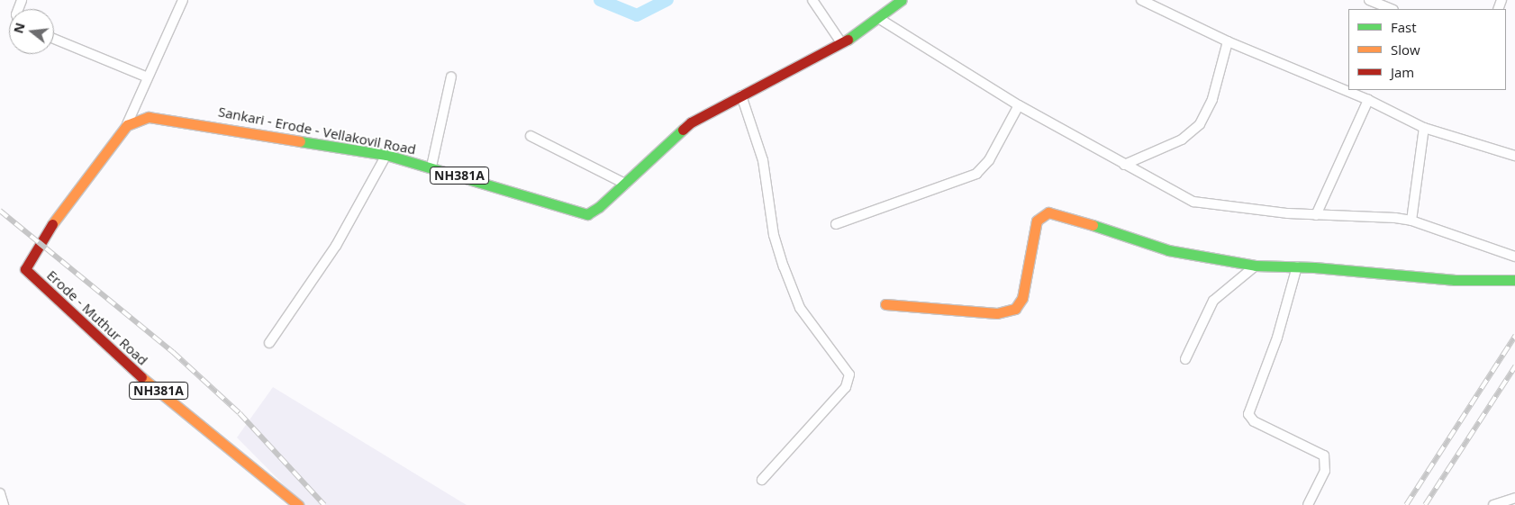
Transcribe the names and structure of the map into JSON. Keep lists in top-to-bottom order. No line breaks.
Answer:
{"streets":{"main road":["Sankari - Erode - Vellakovil Road","NH381A","Erode - Muthur Road"]},"crossings":[["Sankari - Erode - Vellakovil Road","Erode - Muthur Road"]],"legend":["Fast","Slow","Jam"],"north":"left"}
